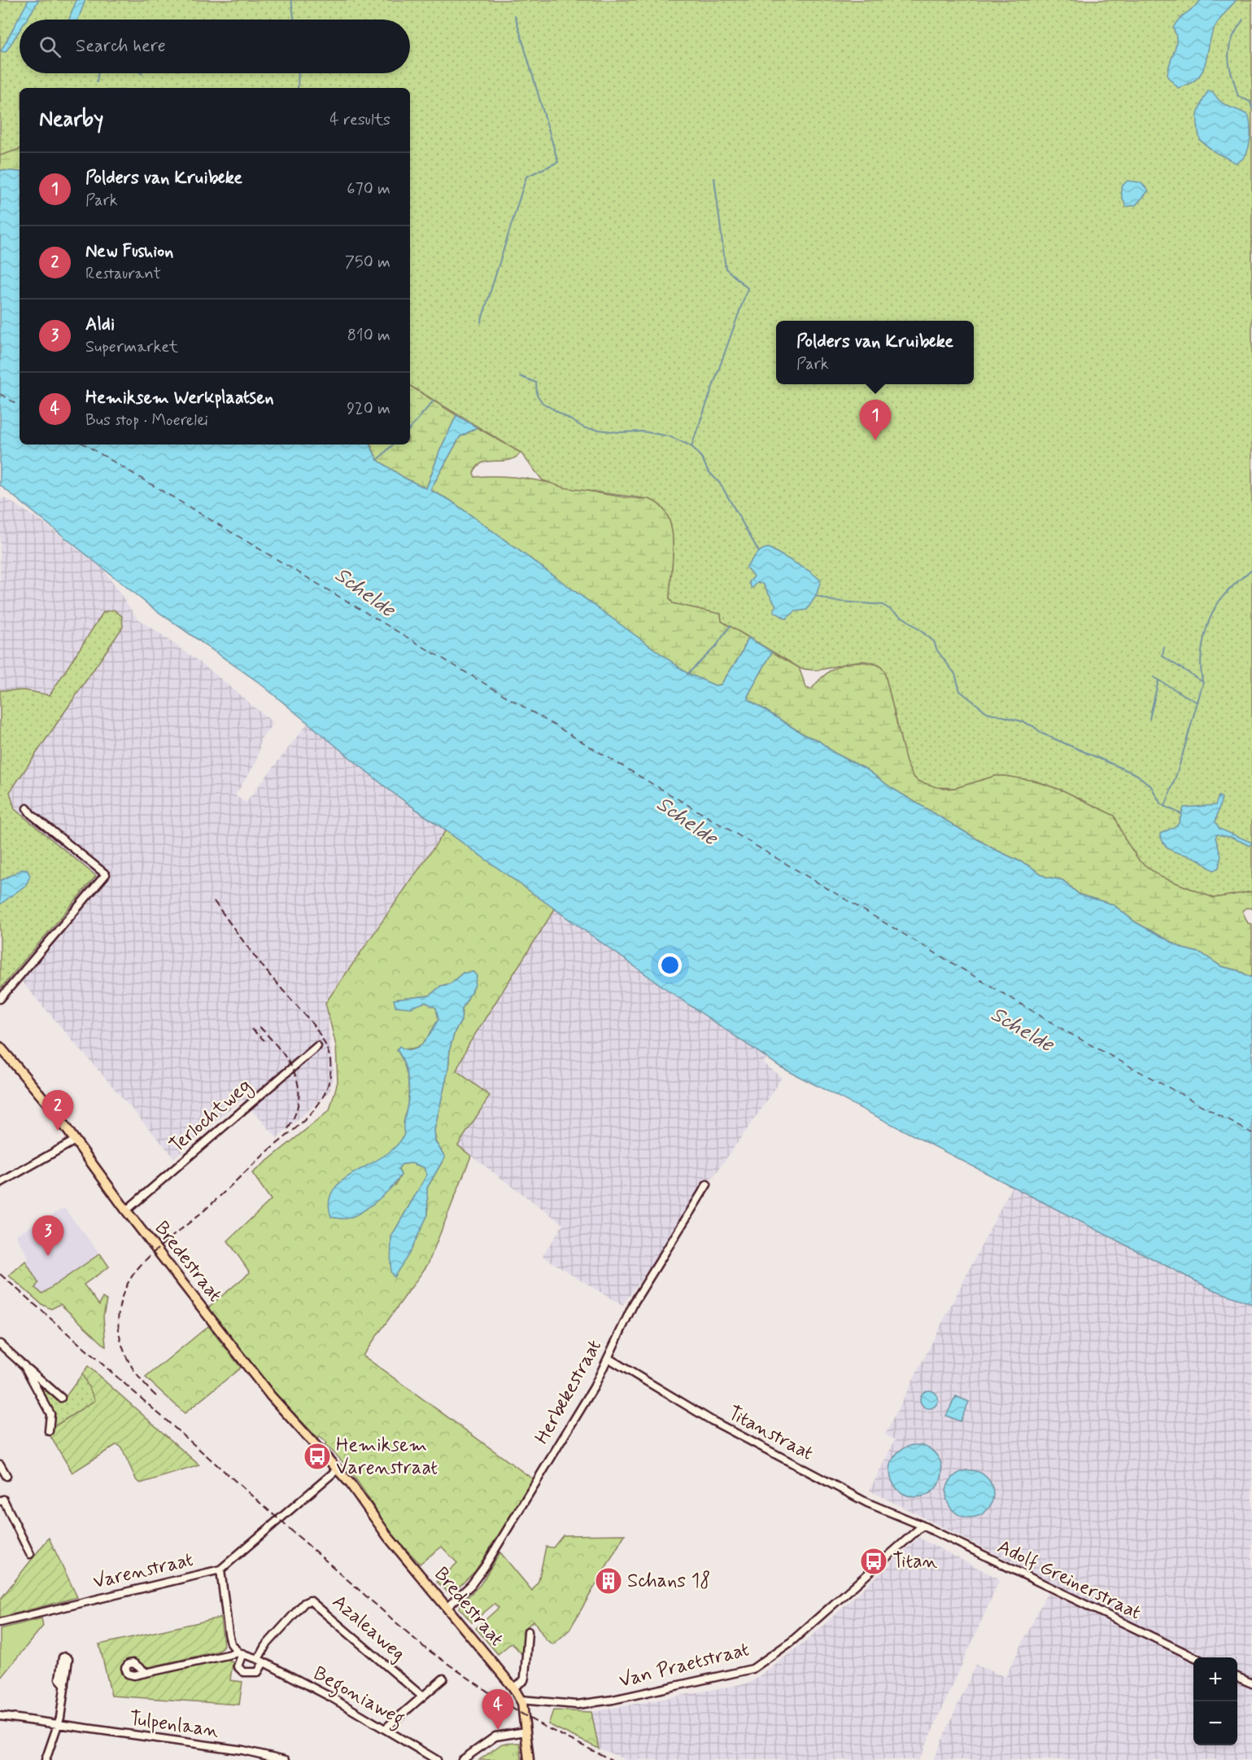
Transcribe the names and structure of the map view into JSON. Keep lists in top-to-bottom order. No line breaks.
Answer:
{"streets":{"main road":["Bredestraat"],"street":["Terlochtweg","Herbekestraat","Titanstraat","Varenstraat","Adolf Greinerstraat","Azaleaweg","Van Praetstraat","Begoniaweg","Tulpenlaan"]},"crossings":[["Terlochtweg","Bredestraat"],["Bredestraat","Herbekestraat"],["Bredestraat","Varenstraat"],["Bredestraat","Van Praetstraat"],["Herbekestraat","Titanstraat"],["Titanstraat","Adolf Greinerstraat"],["Titanstraat","Van Praetstraat"],["Adolf Greinerstraat","Van Praetstraat"],["Azaleaweg","Begoniaweg"]],"water":["Schelde"],"places":{"bus stop":["Hemiksem Varenstraat","Titan"],"building":["Schans 18"]},"page":{"search":"Search here","heading":["Nearby","4 results"],"list":[{"mark":"1","name":"Polders van Kruibeke","note":"Park","value":"670 m"},{"mark":"2","name":"New Fushion","note":"Restaurant","value":"750 m"},{"mark":"3","name":"Aldi","note":"Supermarket","value":"810 m"},{"mark":"4","name":"Hemiksem Werkplaatsen","note":"Bus stop · Moerelei","value":"920 m"}],"popup":["Polders van Kruibeke","Park"],"pins":["1","2","3","4"],"map_buttons":["+","−"]}}
